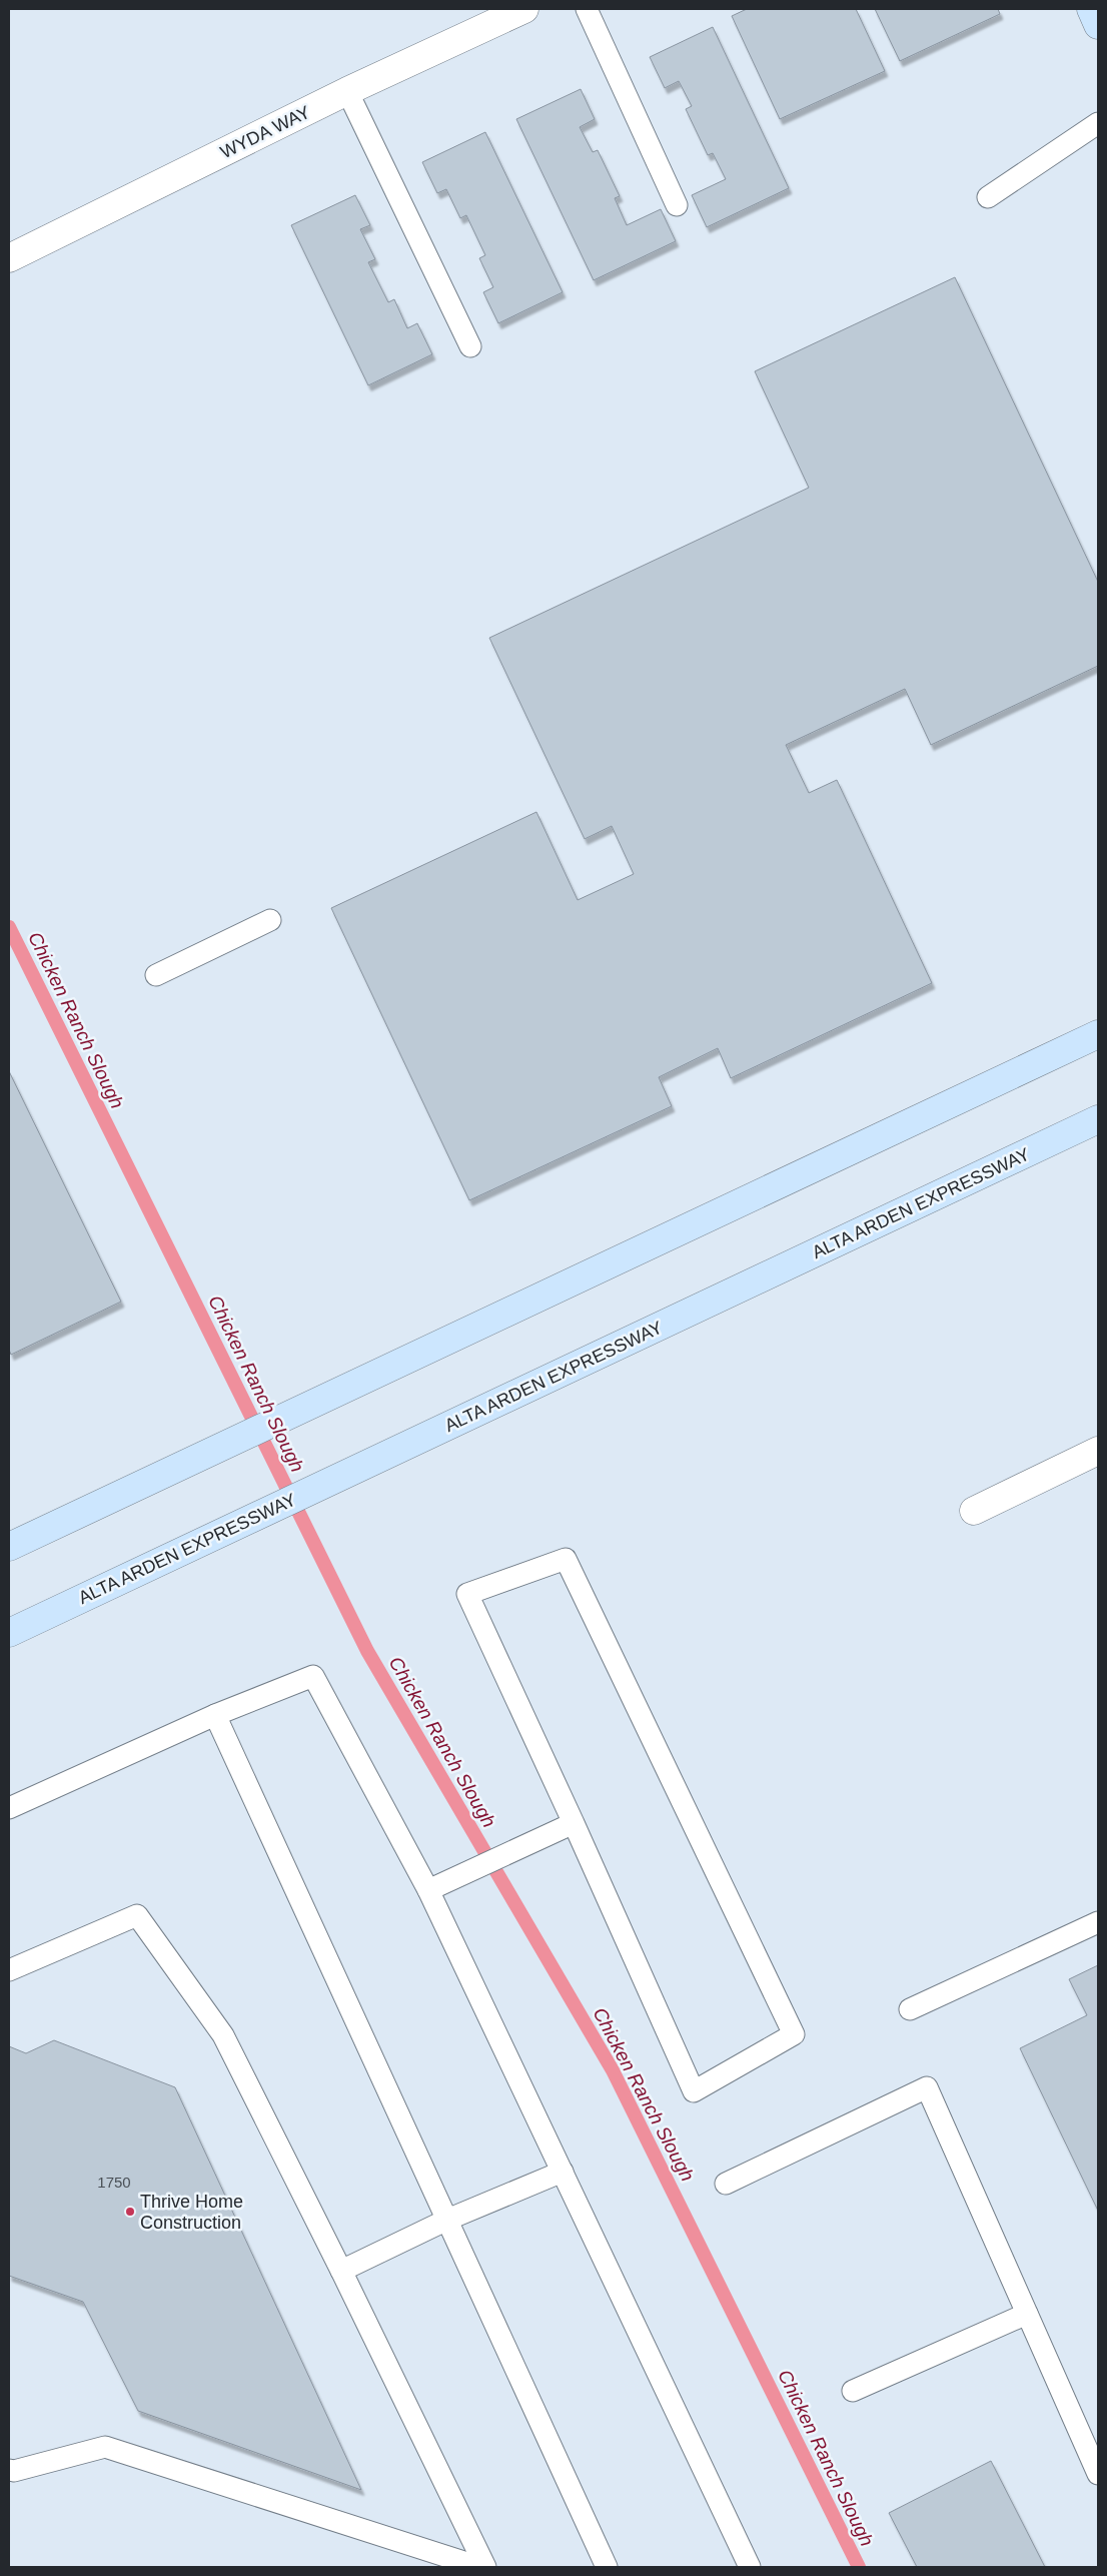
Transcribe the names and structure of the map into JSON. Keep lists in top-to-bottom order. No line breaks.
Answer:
{"streets":{"main road":["ALTA ARDEN EXPRESSWAY"],"street":["WYDA WAY"]},"water":["Chicken Ranch Slough"],"places":["Thrive Home Construction"],"house_numbers":["1750"]}
